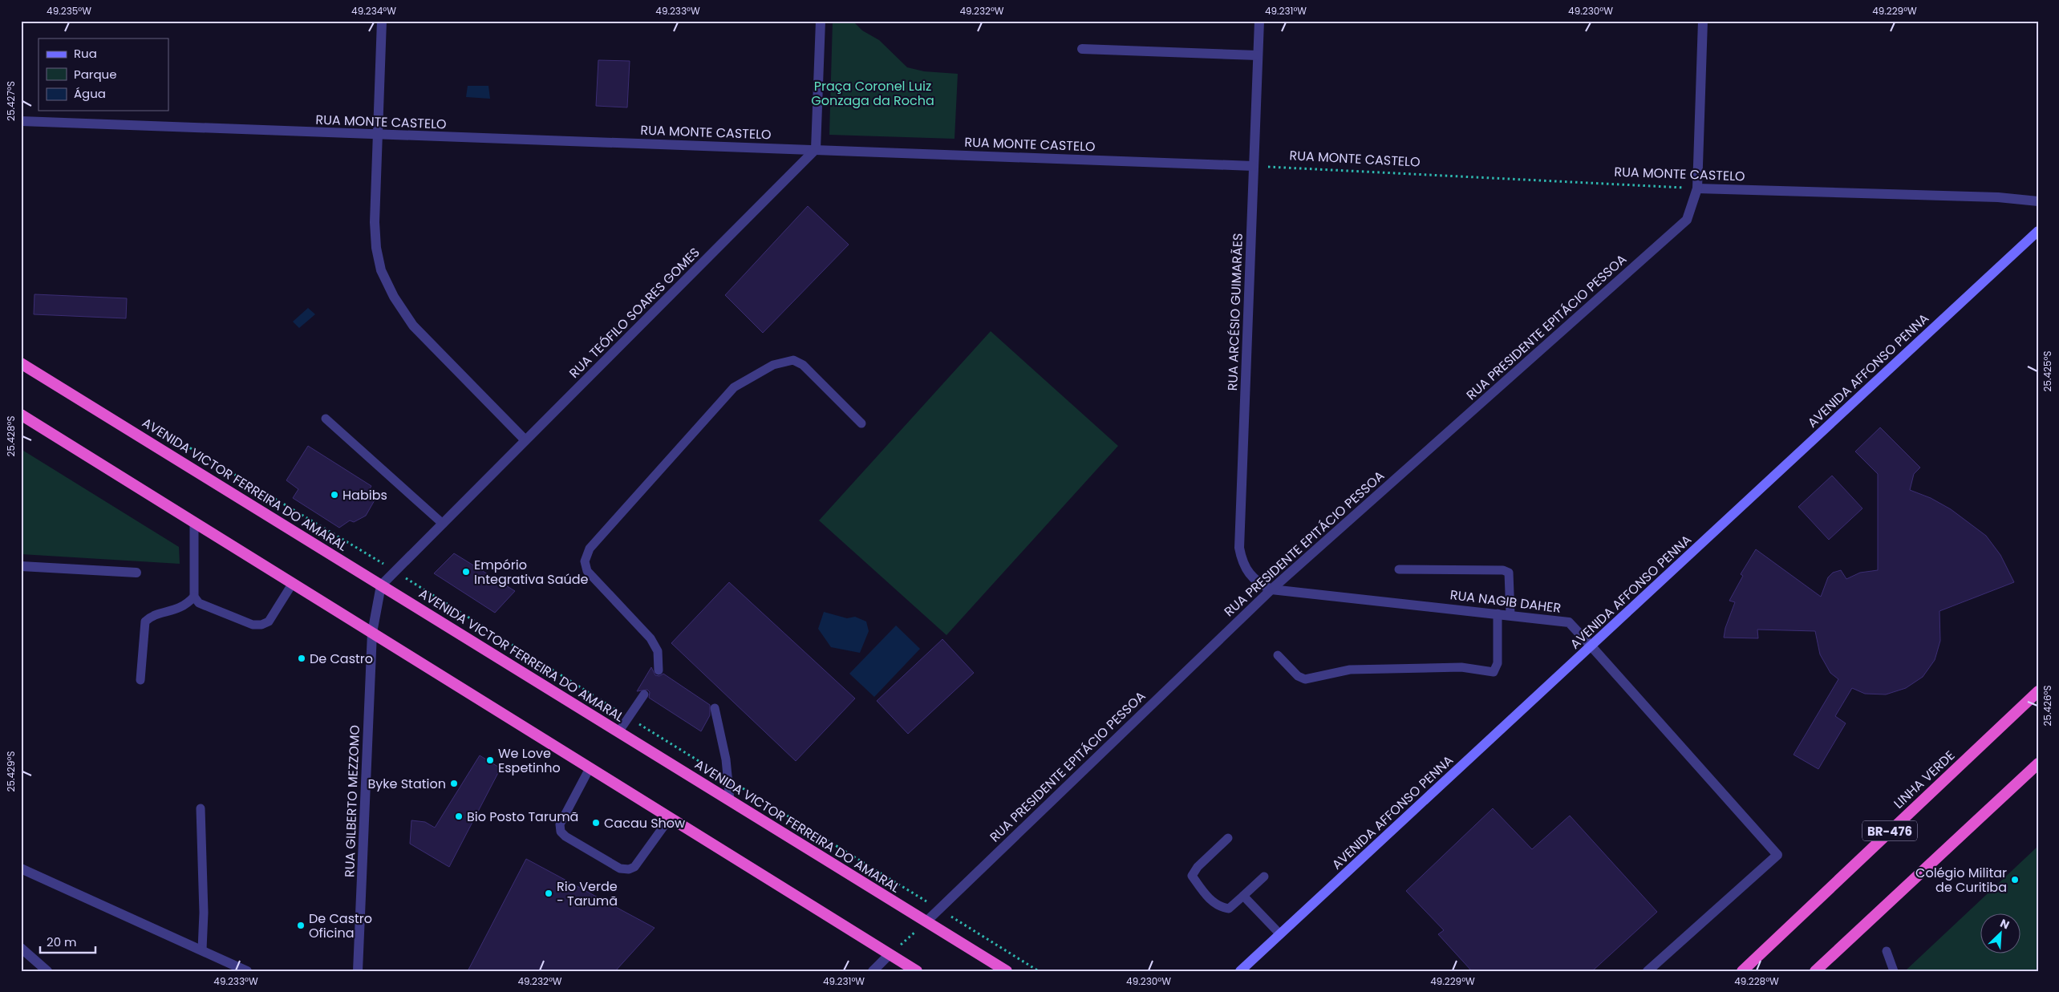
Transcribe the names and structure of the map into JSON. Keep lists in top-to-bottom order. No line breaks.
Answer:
{"streets":{"highway":["AVENIDA VICTOR FERREIRA DO AMARAL","LINHA VERDE","BR-476"],"main road":["AVENIDA AFFONSO PENNA"],"street":["RUA MONTE CASTELO","RUA ARCÉSIO GUIMARÃES","RUA TEÓFILO SOARES GOMES","RUA PRESIDENTE EPITÁCIO PESSOA","RUA NAGIB DAHER","RUA GILBERTO MEZZOMO"]},"crossings":[["RUA MONTE CASTELO","RUA ARCÉSIO GUIMARÃES"],["RUA MONTE CASTELO","RUA TEÓFILO SOARES GOMES"],["RUA MONTE CASTELO","RUA PRESIDENTE EPITÁCIO PESSOA"],["RUA ARCÉSIO GUIMARÃES","RUA PRESIDENTE EPITÁCIO PESSOA"],["RUA ARCÉSIO GUIMARÃES","RUA NAGIB DAHER"],["RUA TEÓFILO SOARES GOMES","AVENIDA VICTOR FERREIRA DO AMARAL"],["RUA TEÓFILO SOARES GOMES","RUA GILBERTO MEZZOMO"],["RUA PRESIDENTE EPITÁCIO PESSOA","AVENIDA VICTOR FERREIRA DO AMARAL"],["RUA PRESIDENTE EPITÁCIO PESSOA","RUA NAGIB DAHER"],["AVENIDA AFFONSO PENNA","RUA NAGIB DAHER"],["AVENIDA VICTOR FERREIRA DO AMARAL","RUA GILBERTO MEZZOMO"]],"parks":["Praça Coronel Luiz Gonzaga da Rocha"],"places":["Habibs","Empório Integrativa Saúde","De Castro","We Love Espetinho","Byke Station","Bio Posto Tarumã","Cacau Show","Colégio Militar de Curitiba","Rio Verde - Tarumã","De Castro Oficina"],"legend":["Rua","Parque","Água"],"scale_bar":"20 m","north":"top right","coordinates":["49.235°W","49.234°W","49.233°W","49.232°W","49.231°W","49.230°W","49.229°W","25.427°S","25.425°S","25.428°S","25.426°S","25.429°S","49.228°W"]}
